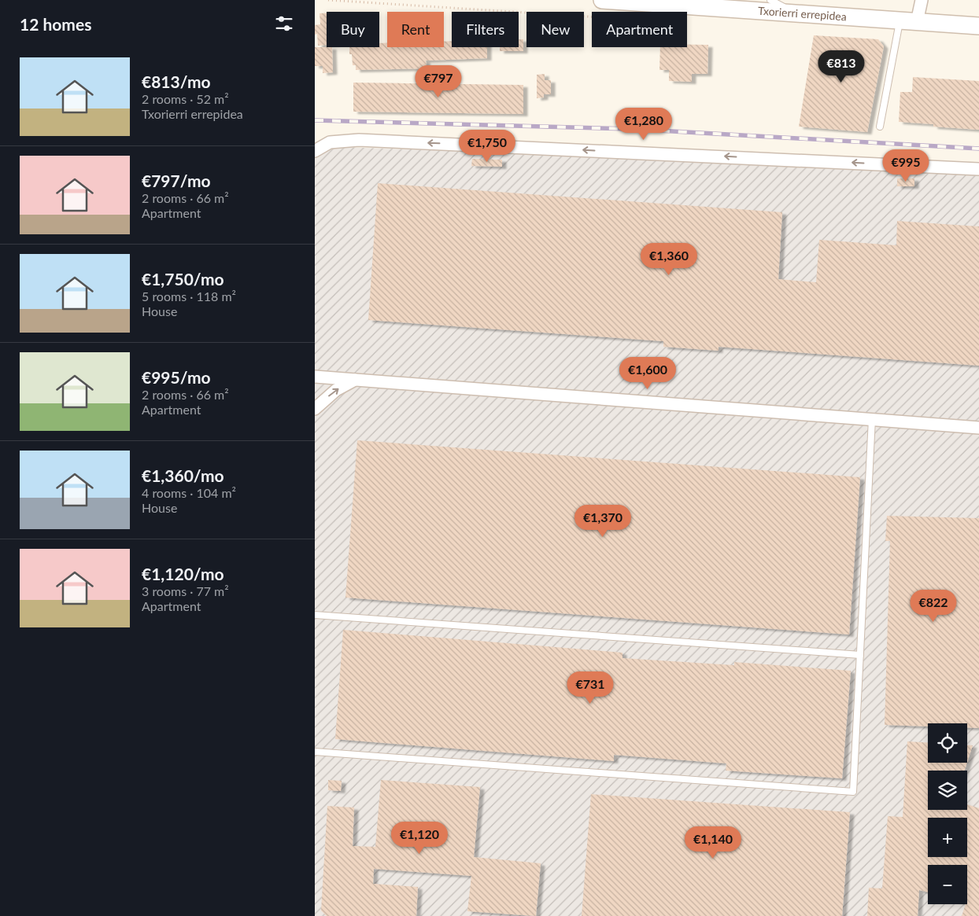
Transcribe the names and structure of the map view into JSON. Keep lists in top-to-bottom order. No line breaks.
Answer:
{"streets":{"street":["Txorierri errepidea"]},"page":{"heading":"12 homes","chip":["Buy","Rent","Filters","New","Apartment"],"list":[{"name":"€813/mo","note":"2 rooms · 52 m² · Txorierri errepidea"},{"name":"€797/mo","note":"2 rooms · 66 m² · Apartment"},{"name":"€1,750/mo","note":"5 rooms · 118 m² · House"},{"name":"€995/mo","note":"2 rooms · 66 m² · Apartment"},{"name":"€1,360/mo","note":"4 rooms · 104 m² · House"},{"name":"€1,120/mo","note":"3 rooms · 77 m² · Apartment"}],"price":["€813","€797","€1,280","€1,750","€995","€1,360","€1,600","€1,370","€822","€731","€1,120","€1,140"],"map_buttons":["+","−"]}}
